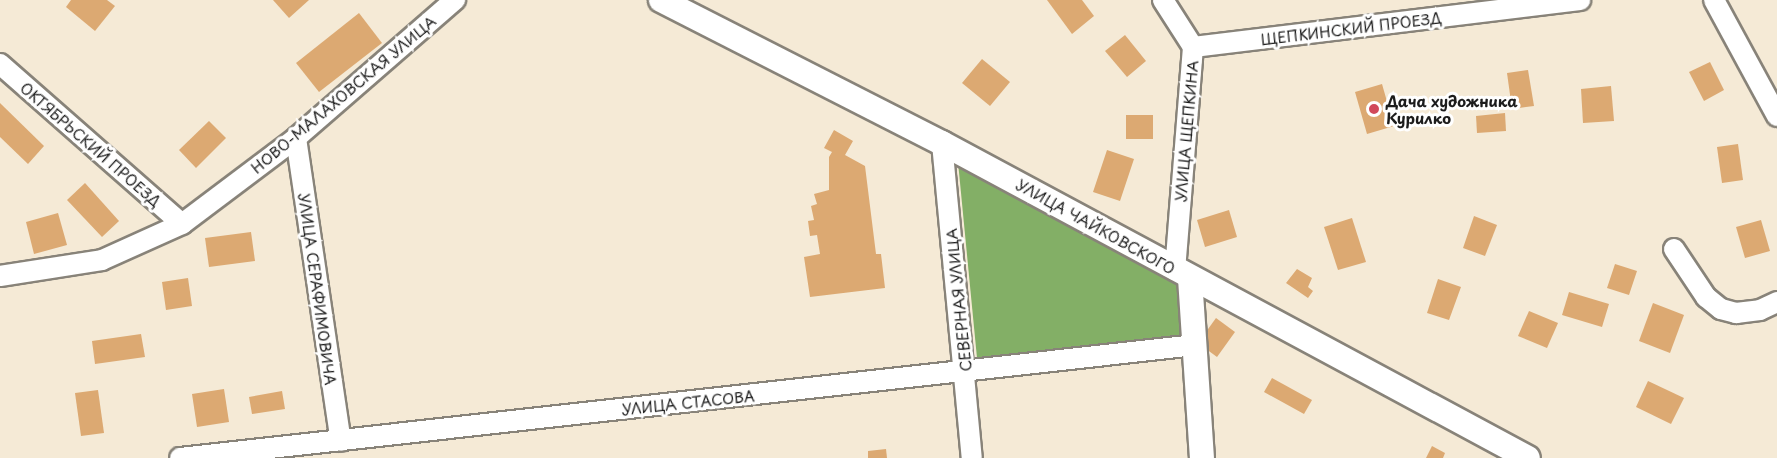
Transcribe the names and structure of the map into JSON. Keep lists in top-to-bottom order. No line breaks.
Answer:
{"streets":{"street":["ЩЕПКИНСКИЙ ПРОЕЗД","НОВО-МАЛАХОВСКАЯ УЛИЦА","УЛИЦА ЩЕПКИНА","ОКТЯБРЬСКИЙ ПРОЕЗД","УЛИЦА ЧАЙКОВСКОГО","УЛИЦА СЕРАФИМОВИЧА","СЕВЕРНАЯ УЛИЦА","УЛИЦА СТАСОВА"]},"crossings":[["ЩЕПКИНСКИЙ ПРОЕЗД","УЛИЦА ЩЕПКИНА"],["НОВО-МАЛАХОВСКАЯ УЛИЦА","ОКТЯБРЬСКИЙ ПРОЕЗД"],["НОВО-МАЛАХОВСКАЯ УЛИЦА","УЛИЦА СЕРАФИМОВИЧА"],["УЛИЦА ЩЕПКИНА","УЛИЦА ЧАЙКОВСКОГО"],["УЛИЦА ЧАЙКОВСКОГО","СЕВЕРНАЯ УЛИЦА"],["УЛИЦА СЕРАФИМОВИЧА","УЛИЦА СТАСОВА"],["СЕВЕРНАЯ УЛИЦА","УЛИЦА СТАСОВА"]],"places":["Дача художника Курилко"]}
